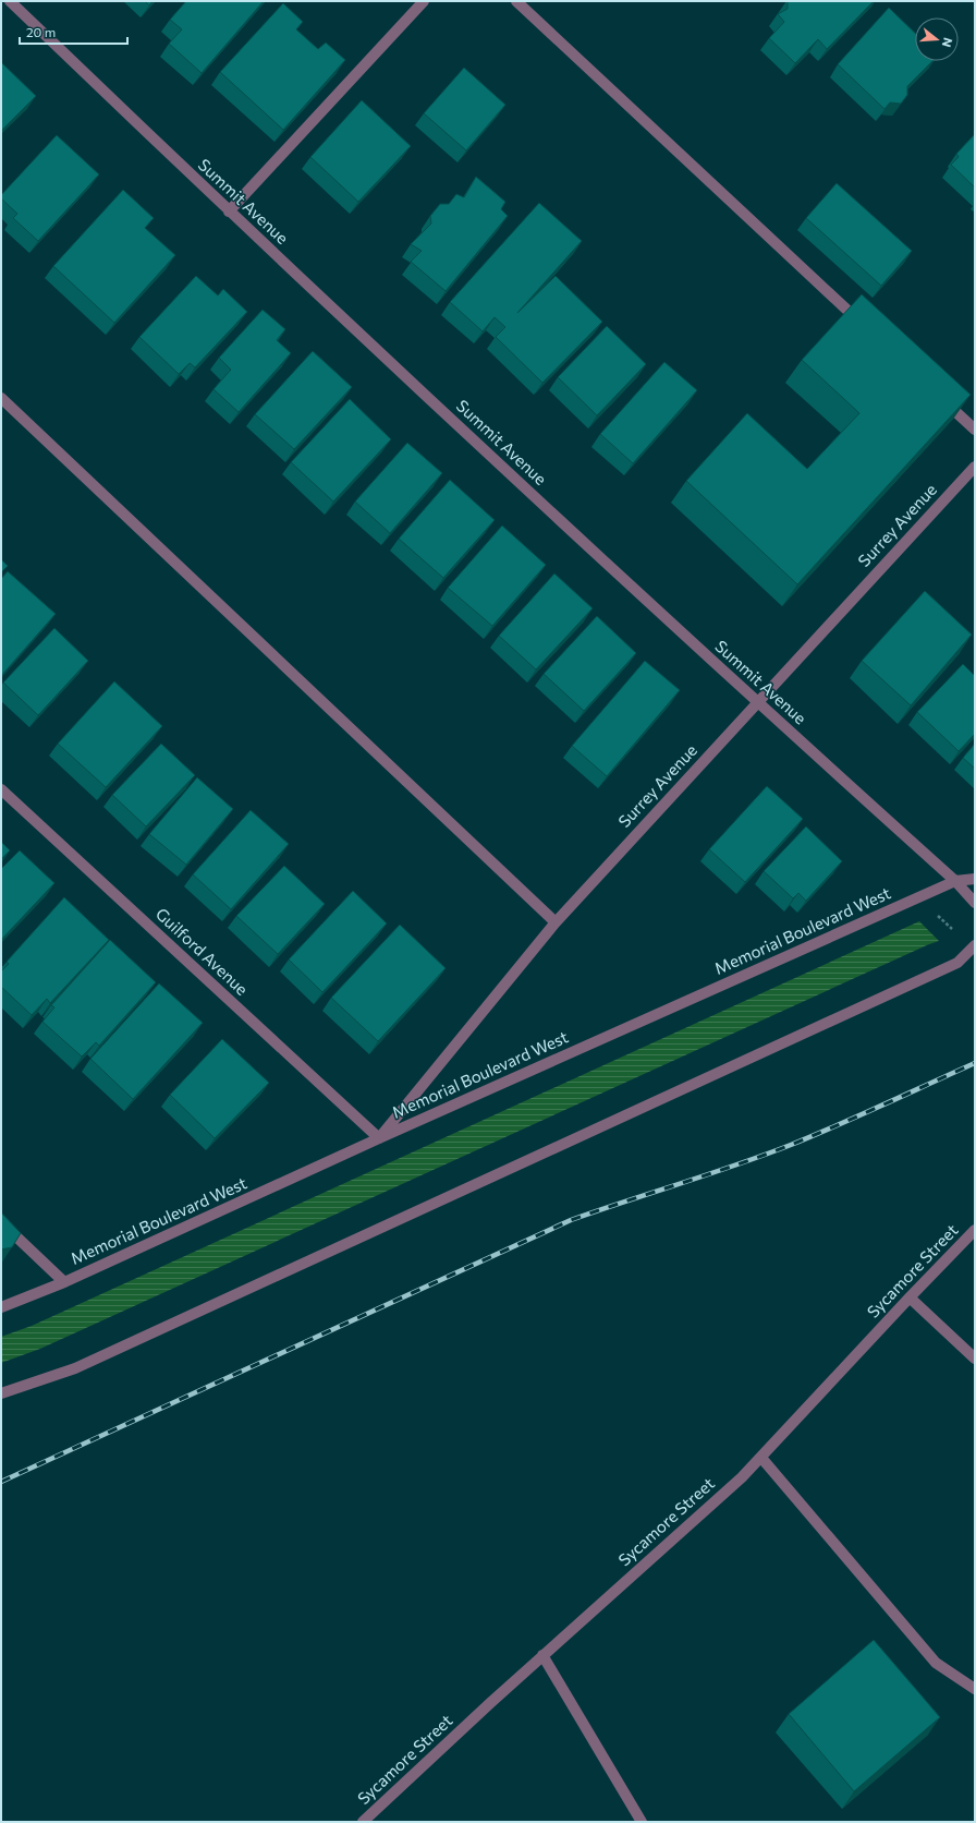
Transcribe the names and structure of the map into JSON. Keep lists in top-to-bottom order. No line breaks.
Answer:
{"streets":{"street":["Summit Avenue","Surrey Avenue","Memorial Boulevard West","Guilford Avenue","Sycamore Street"]},"crossings":[["Summit Avenue","Surrey Avenue"],["Summit Avenue","Memorial Boulevard West"],["Surrey Avenue","Memorial Boulevard West"],["Surrey Avenue","Guilford Avenue"],["Memorial Boulevard West","Guilford Avenue"]],"scale_bar":"20 m","north":"right"}
